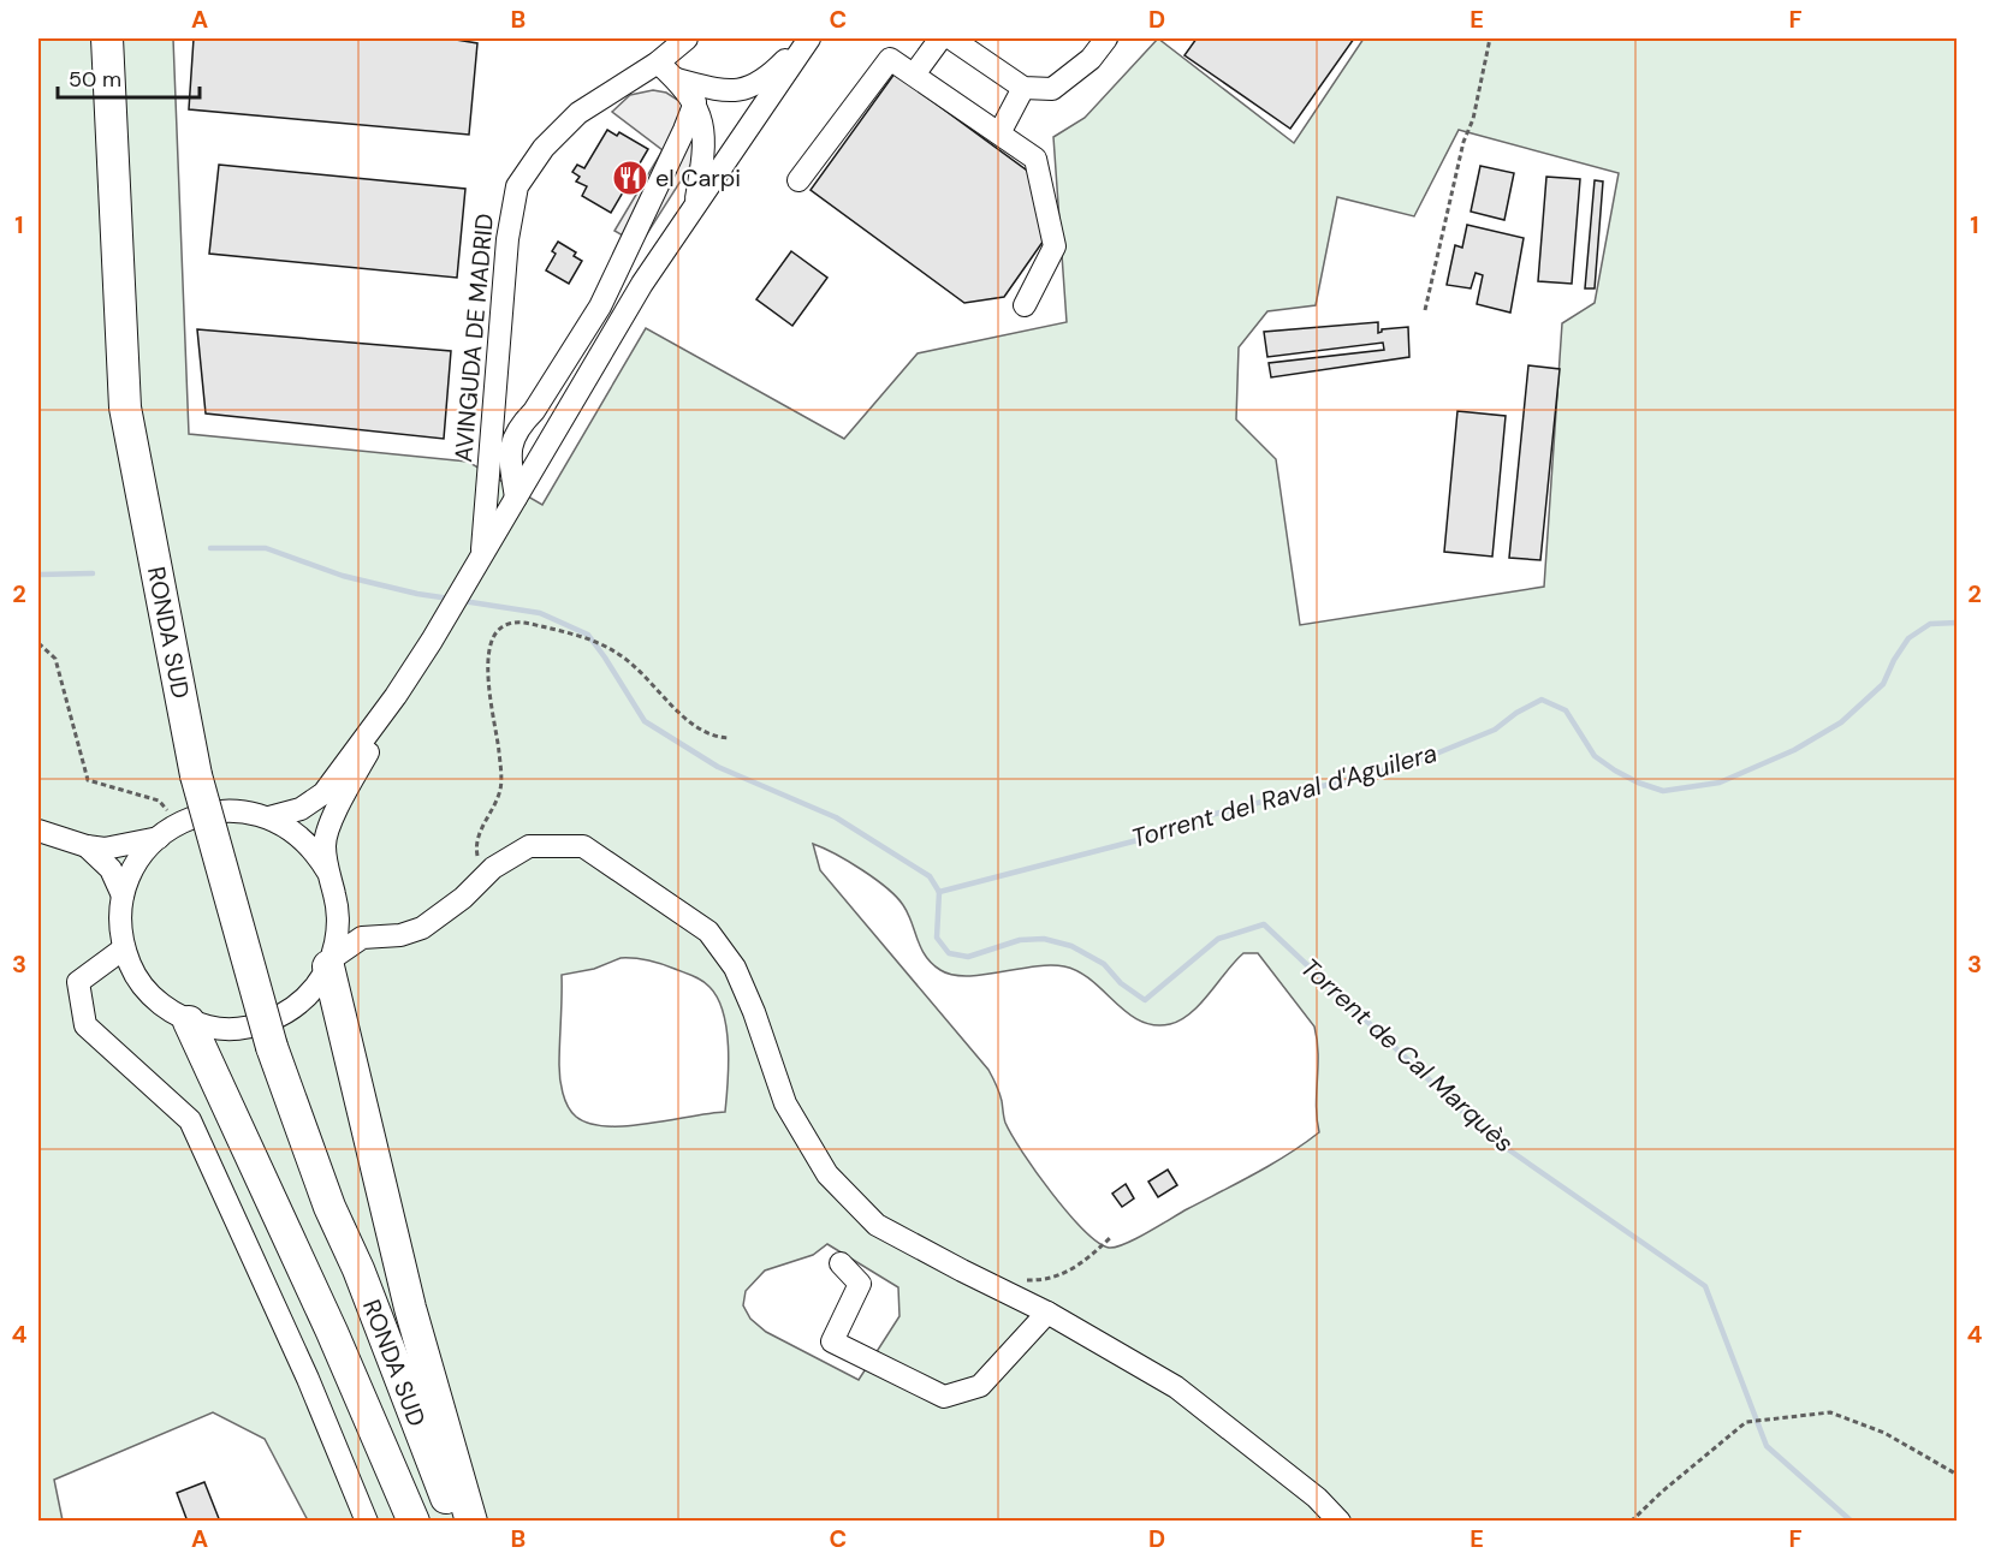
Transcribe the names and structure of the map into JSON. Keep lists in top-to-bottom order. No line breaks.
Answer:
{"streets":{"highway":["RONDA SUD"],"street":["AVINGUDA DE MADRID"]},"water":["Torrent del Raval d'Aguilera","Torrent de Cal Marquès"],"places":{"restaurant":["el Carpi"]},"scale_bar":"50 m","grid":{"columns":["A","B","C","D","E","F"],"rows":["1","2","3","4"]}}
